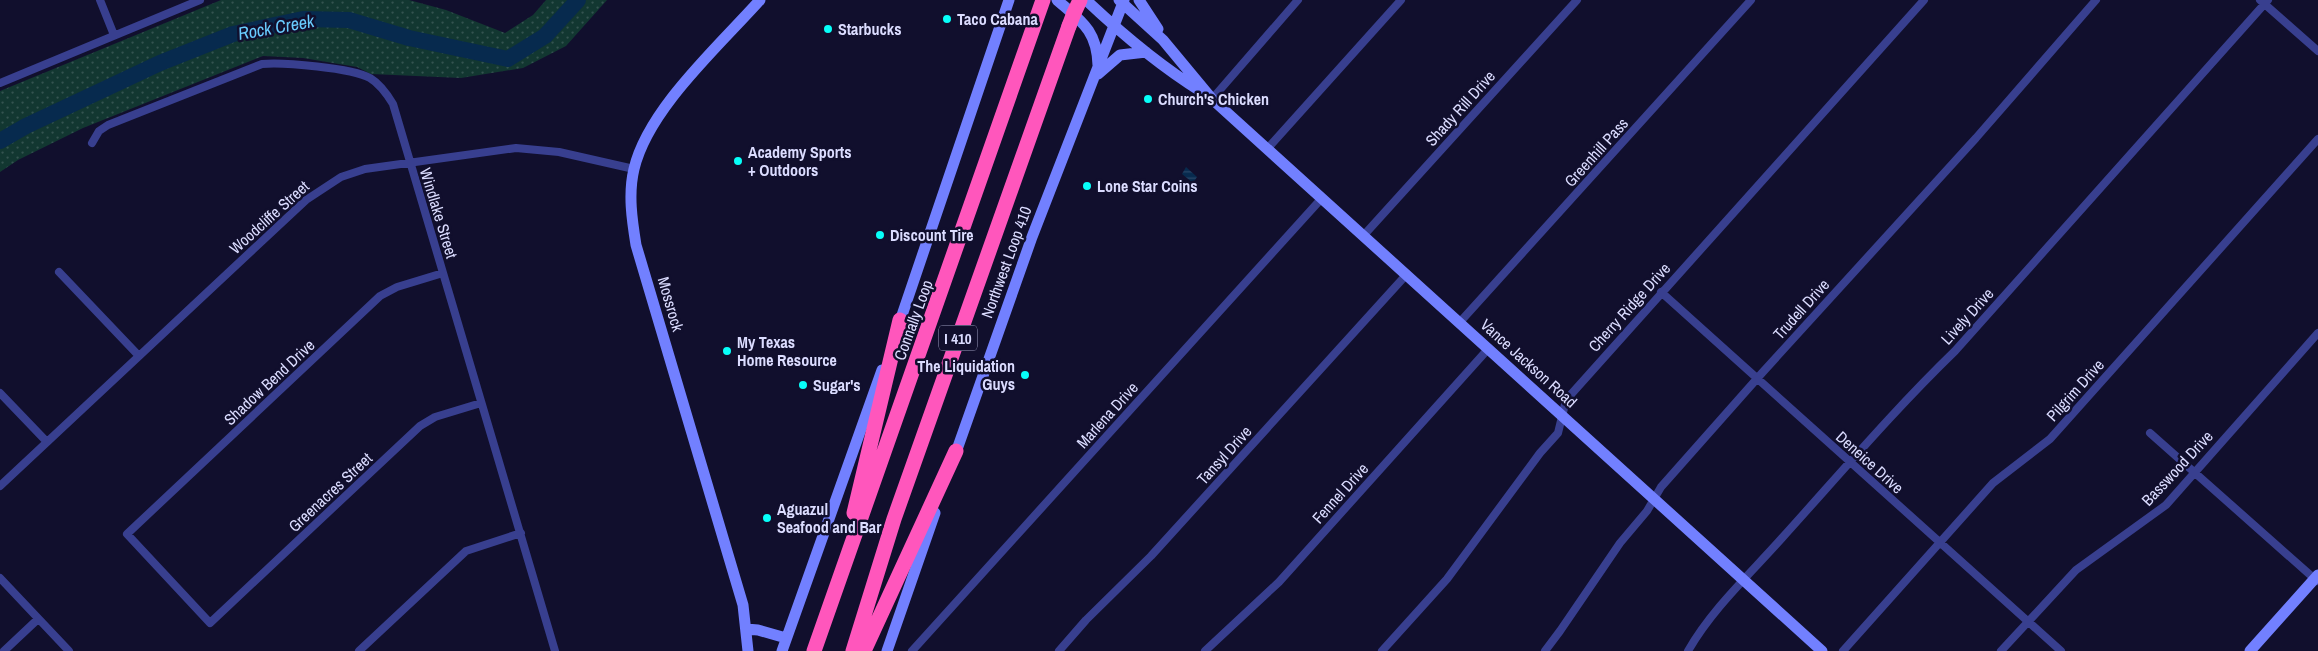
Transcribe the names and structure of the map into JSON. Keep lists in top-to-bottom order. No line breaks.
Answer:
{"streets":{"highway":["Connally Loop","I 410"],"main road":["Northwest Loop 410","Mossrock","Vance Jackson Road"],"street":["Shady Rill Drive","Greenhill Pass","Windlake Street","Woodcliffe Street","Cherry Ridge Drive","Trudell Drive","Lively Drive","Shadow Bend Drive","Pilgrim Drive","Marlena Drive","Tansyl Drive","Deneice Drive","Basswood Drive","Greenacres Street","Fennel Drive"]},"crossings":[["Shady Rill Drive","Vance Jackson Road"],["Greenhill Pass","Vance Jackson Road"],["Windlake Street","Woodcliffe Street"],["Windlake Street","Shadow Bend Drive"],["Windlake Street","Greenacres Street"],["Woodcliffe Street","Mossrock"],["Northwest Loop 410","Vance Jackson Road"],["Cherry Ridge Drive","Vance Jackson Road"],["Cherry Ridge Drive","Deneice Drive"],["Trudell Drive","Vance Jackson Road"],["Trudell Drive","Deneice Drive"],["Lively Drive","Vance Jackson Road"],["Lively Drive","Deneice Drive"],["Vance Jackson Road","Marlena Drive"],["Vance Jackson Road","Tansyl Drive"],["Vance Jackson Road","Fennel Drive"],["Shadow Bend Drive","Greenacres Street"],["Pilgrim Drive","Deneice Drive"],["Deneice Drive","Basswood Drive"]],"water":["Rock Creek"],"places":["Taco Cabana","Starbucks","Church's Chicken","Academy Sports + Outdoors","Lone Star Coins","Discount Tire","My Texas Home Resource","The Liquidation Guys","Sugar's","Aguazul Seafood and Bar"]}
